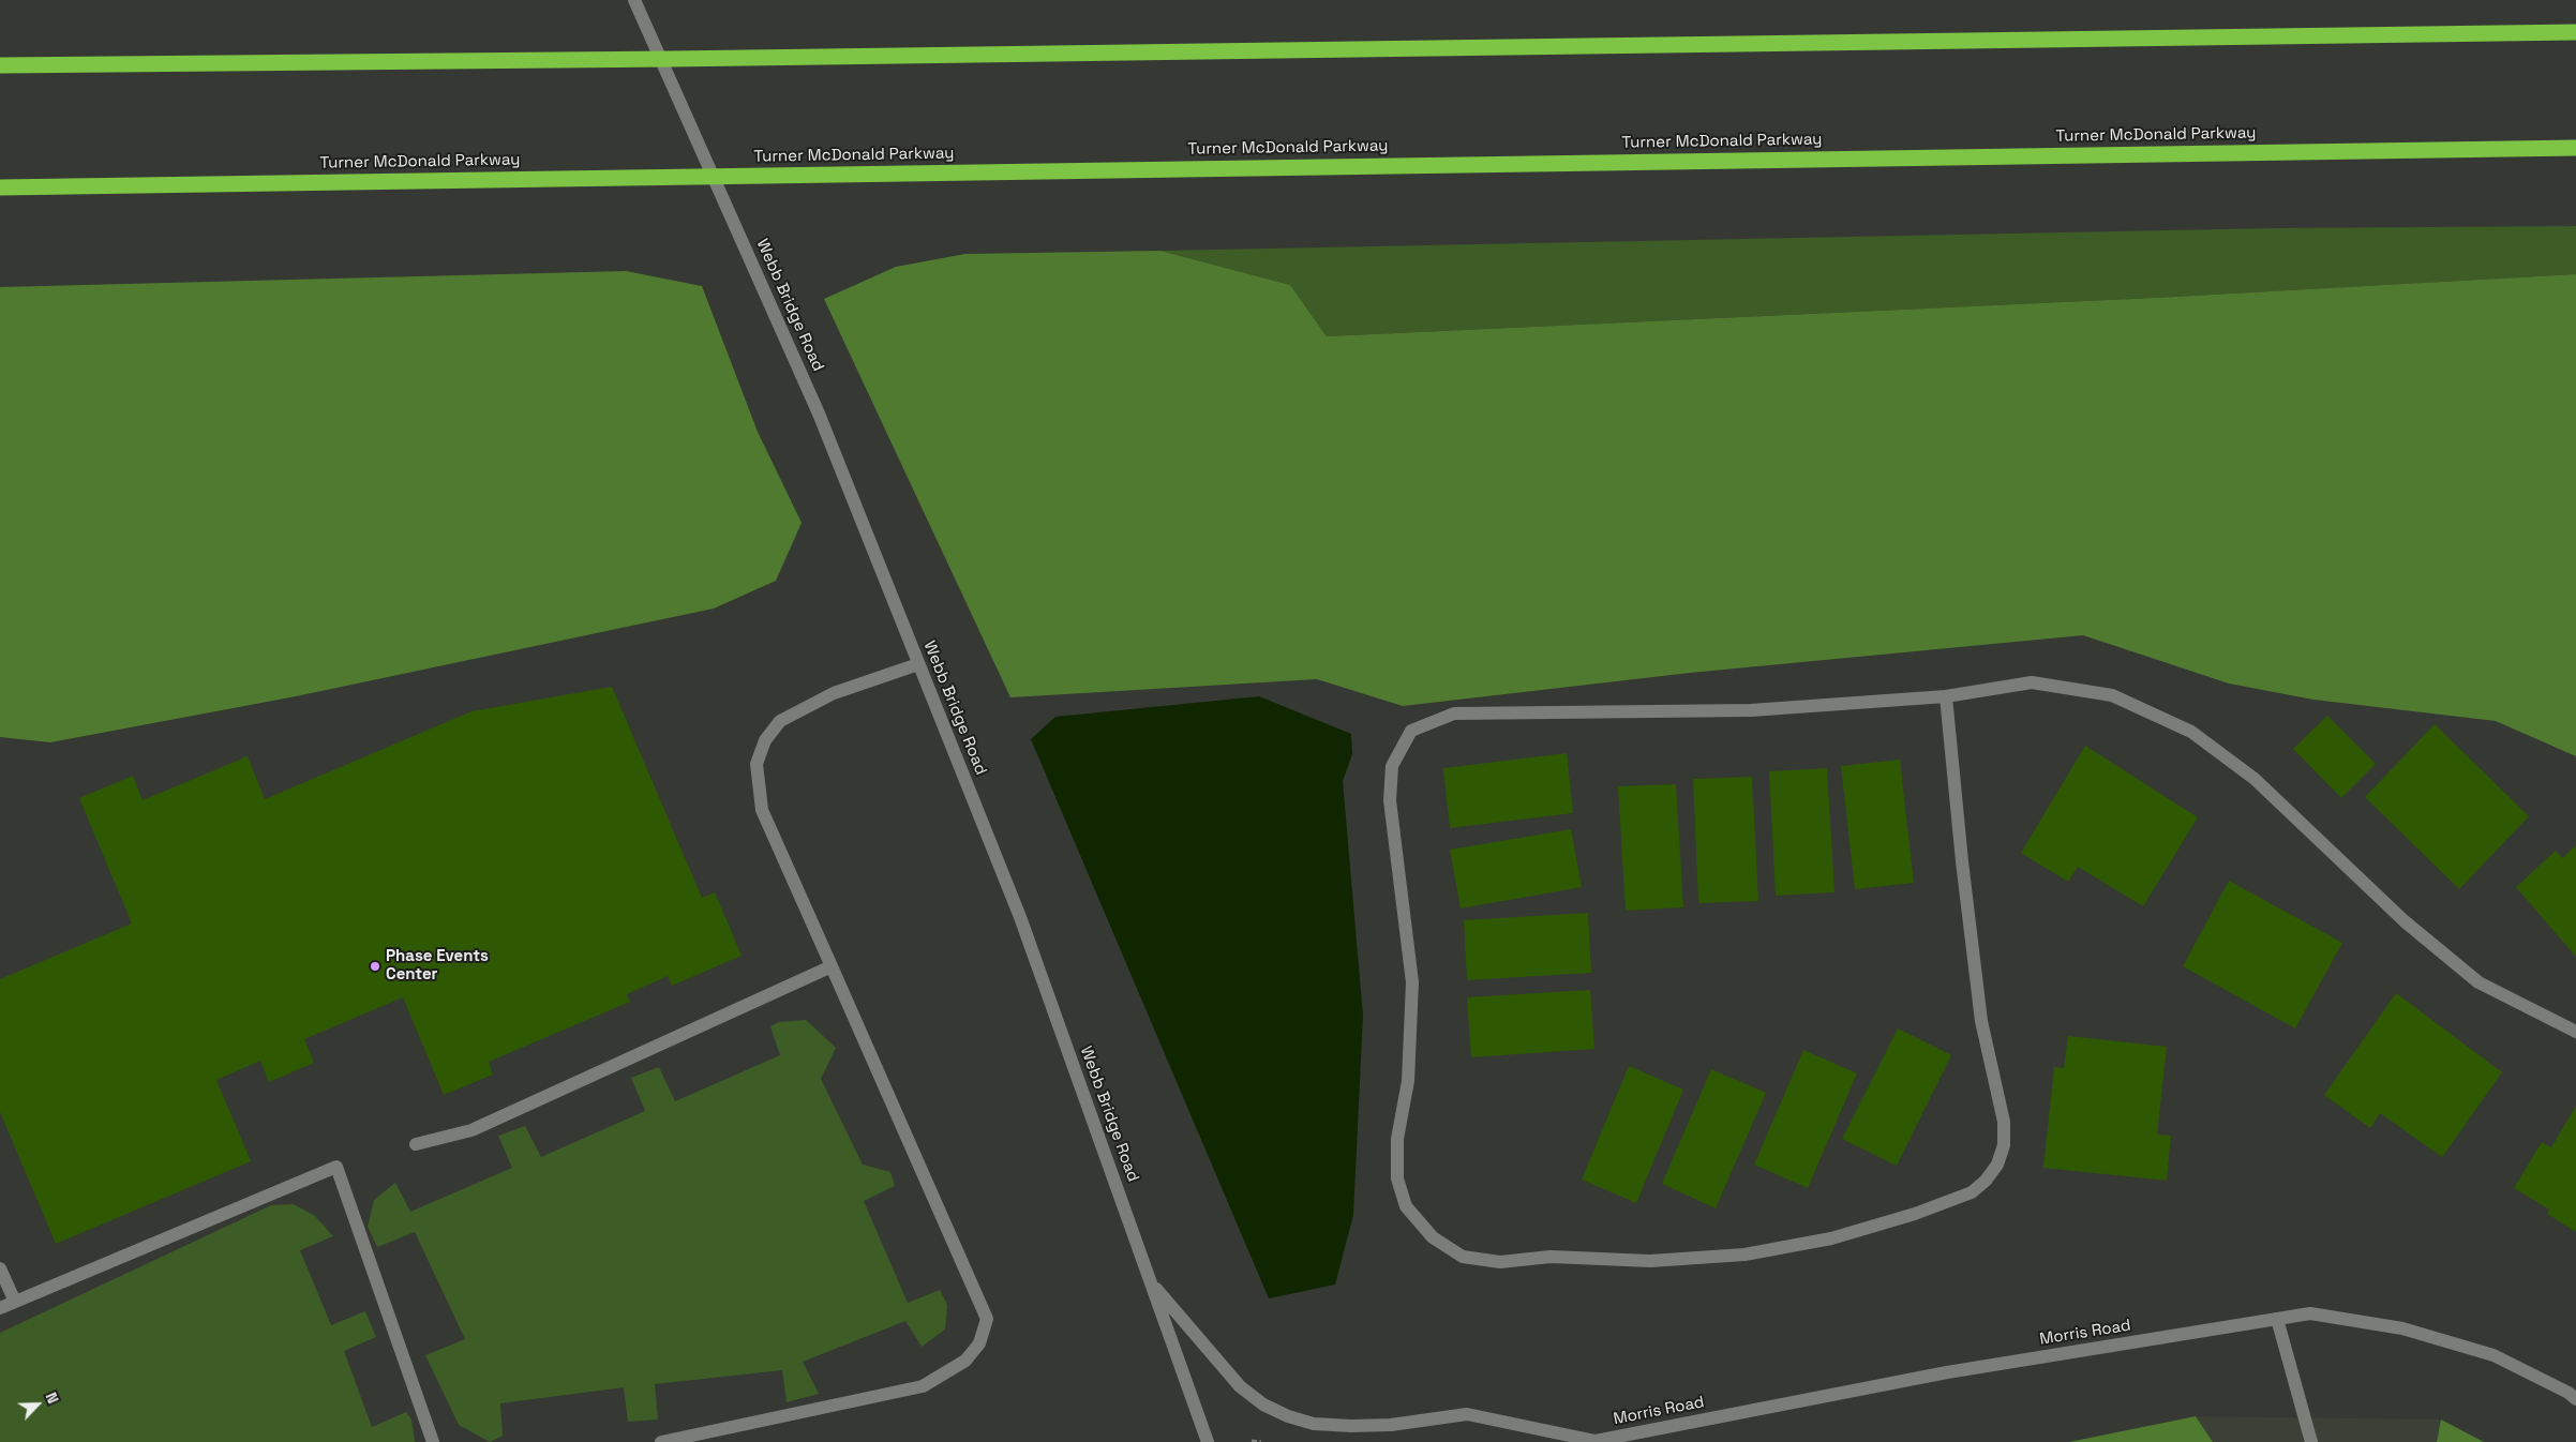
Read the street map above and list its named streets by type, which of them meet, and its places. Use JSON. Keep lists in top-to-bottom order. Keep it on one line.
{"streets":{"highway":["Turner McDonald Parkway"],"street":["Webb Bridge Road","Morris Road"]},"places":["Phase Events Center"],"north":"top right"}
